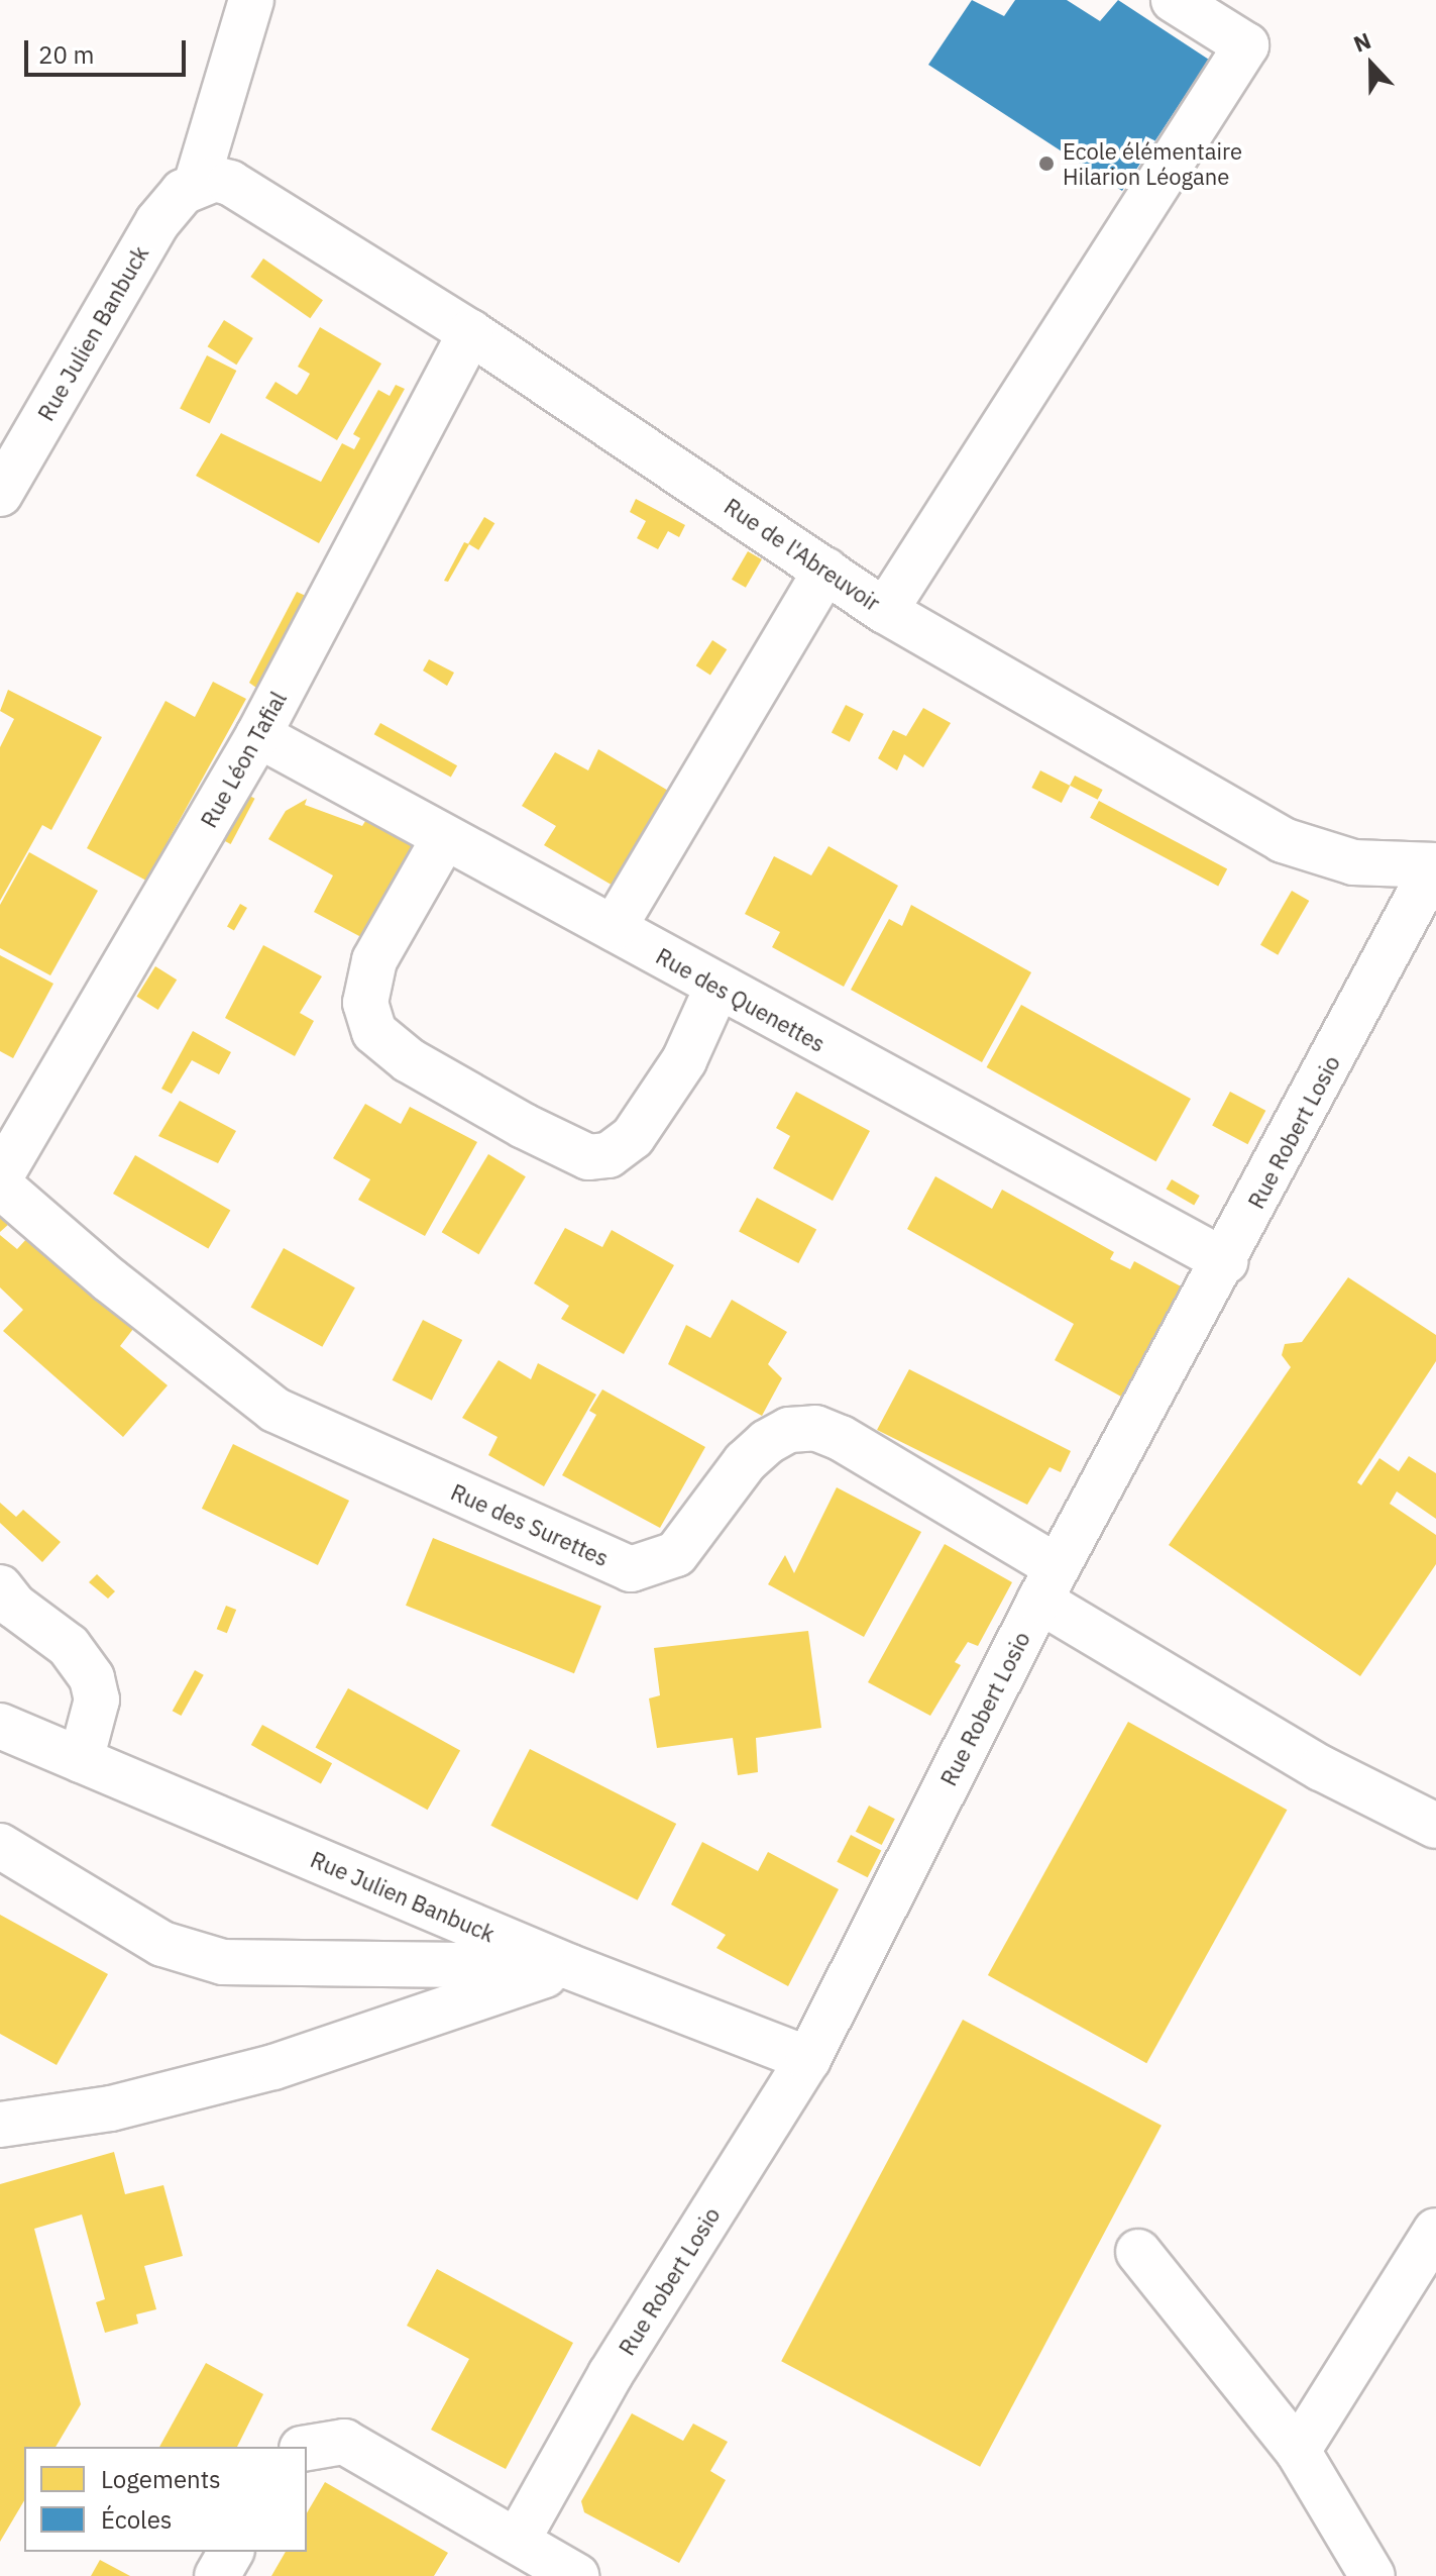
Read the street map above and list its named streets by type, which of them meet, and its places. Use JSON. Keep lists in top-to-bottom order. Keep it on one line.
{"streets":{"street":["Rue Julien Banbuck","Rue de l'Abreuvoir","Rue Léon Tafial","Rue des Quenettes","Rue Robert Losio","Rue des Surettes"]},"crossings":[["Rue Julien Banbuck","Rue de l'Abreuvoir"],["Rue Julien Banbuck","Rue Robert Losio"],["Rue de l'Abreuvoir","Rue Léon Tafial"],["Rue de l'Abreuvoir","Rue Robert Losio"],["Rue Léon Tafial","Rue des Quenettes"],["Rue des Quenettes","Rue Robert Losio"],["Rue Robert Losio","Rue des Surettes"]],"places":["Ecole élémentaire Hilarion Léogane"],"legend":["Logements","Écoles"],"scale_bar":"20 m","north":"top"}
